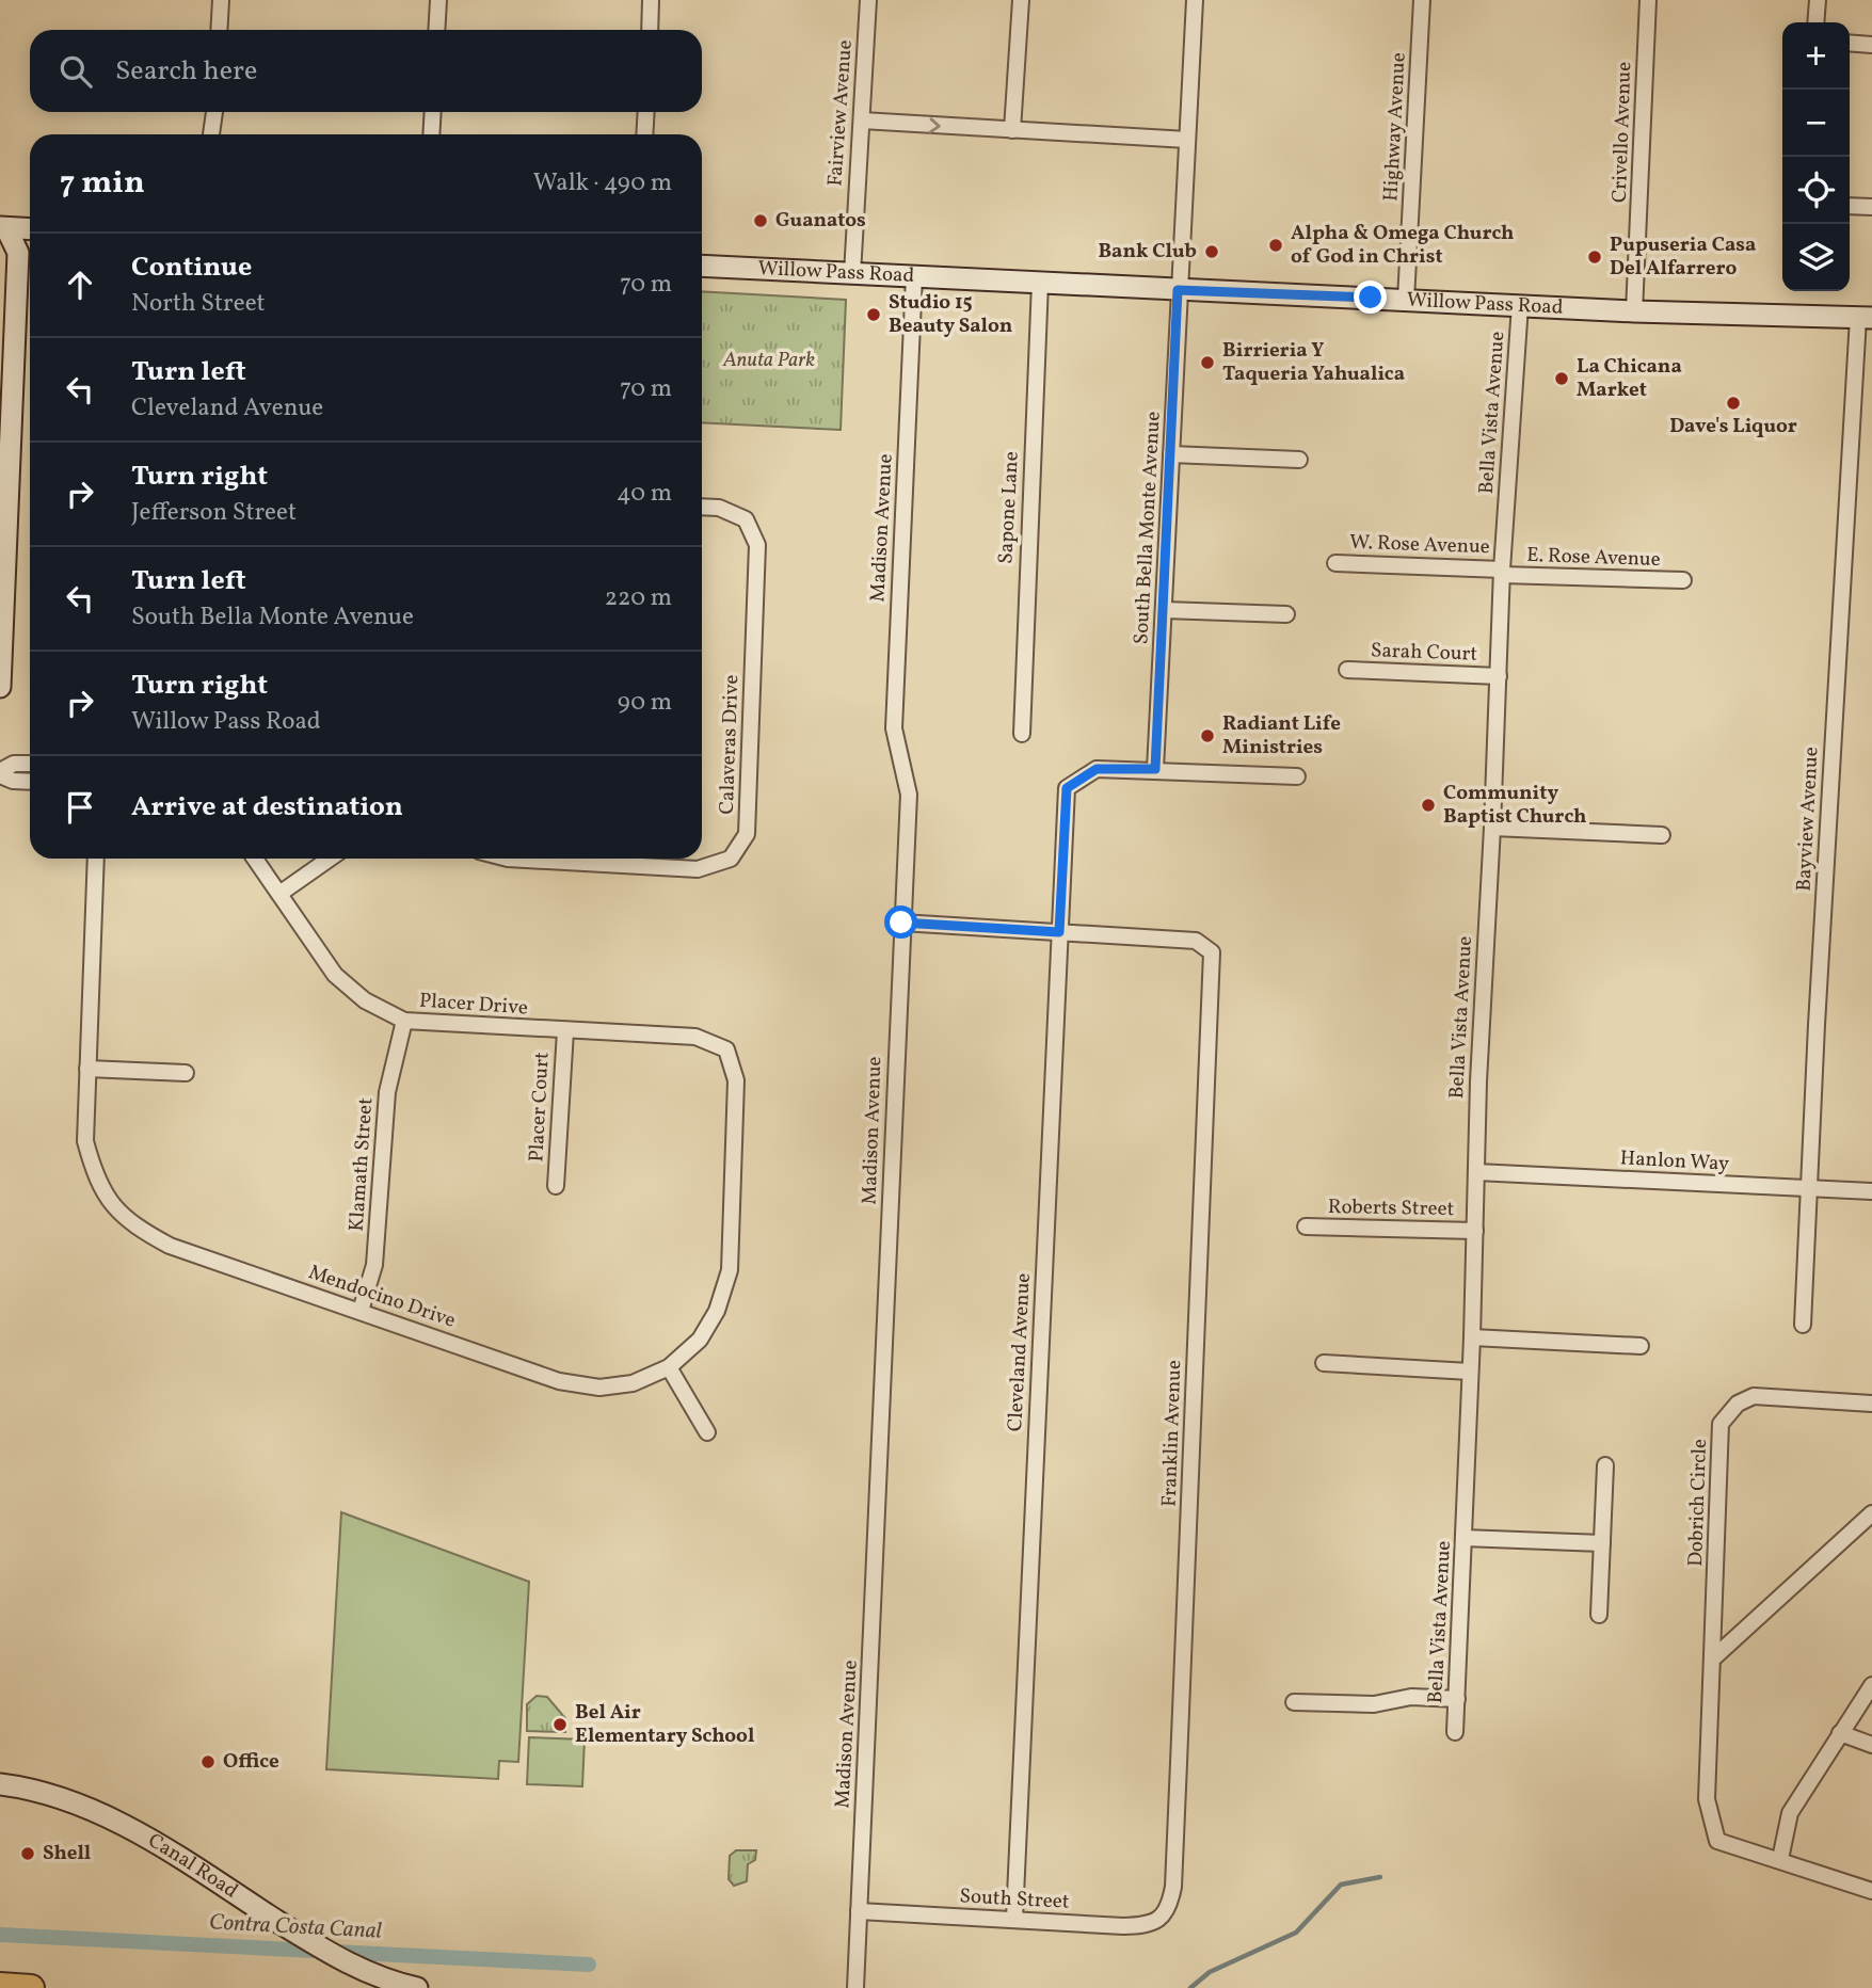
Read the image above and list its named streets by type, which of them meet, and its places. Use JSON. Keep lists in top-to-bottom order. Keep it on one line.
{"streets":{"main road":["Willow Pass Road","Canal Road"],"street":["Fairview Avenue","Highway Avenue","Crivello Avenue","Bella Vista Avenue","Sapone Lane","Madison Avenue","South Bella Monte Avenue","W. Rose Avenue","E. Rose Avenue","Sarah Court","Calaveras Drive","Bayview Avenue","Placer Drive","Placer Court","Hanlon Way","Klamath Street","Roberts Street","Mendocino Drive","Cleveland Avenue","Franklin Avenue","Dobrich Circle","South Street"]},"crossings":[["Fairview Avenue","Willow Pass Road"],["Highway Avenue","Willow Pass Road"],["Crivello Avenue","Willow Pass Road"],["Willow Pass Road","Bella Vista Avenue"],["Willow Pass Road","Sapone Lane"],["Willow Pass Road","Madison Avenue"],["Willow Pass Road","South Bella Monte Avenue"],["Willow Pass Road","Bayview Avenue"],["Bella Vista Avenue","W. Rose Avenue"],["Bella Vista Avenue","E. Rose Avenue"],["Bella Vista Avenue","Sarah Court"],["Bella Vista Avenue","Hanlon Way"],["Bella Vista Avenue","Roberts Street"],["Madison Avenue","South Street"],["South Bella Monte Avenue","Cleveland Avenue"],["W. Rose Avenue","E. Rose Avenue"],["Bayview Avenue","Hanlon Way"],["Placer Drive","Placer Court"],["Placer Drive","Klamath Street"],["Placer Drive","Mendocino Drive"],["Klamath Street","Mendocino Drive"],["Cleveland Avenue","Franklin Avenue"],["Cleveland Avenue","South Street"],["Franklin Avenue","South Street"]],"water":["Contra Costa Canal"],"parks":["Anuta Park"],"places":["Guanatos","Alpha & Omega Church of God in Christ","Bank Club","Pupuseria Casa Del Alfarrero","Studio 15 Beauty Salon","Birrieria Y Taqueria Yahualica","La Chicana Market","Dave's Liquor","Radiant Life Ministries","Community Baptist Church","Bel Air Elementary School","Office","Shell"],"page":{"map_buttons":["+","−"],"search":"Search here","heading":["7 min","Walk · 490 m"],"list":[["Continue","North Street","70 m"],["Turn left","Cleveland Avenue","70 m"],["Turn right","Jefferson Street","40 m"],["Turn left","South Bella Monte Avenue","220 m"],["Turn right","Willow Pass Road","90 m"],"Arrive at destination"]}}
